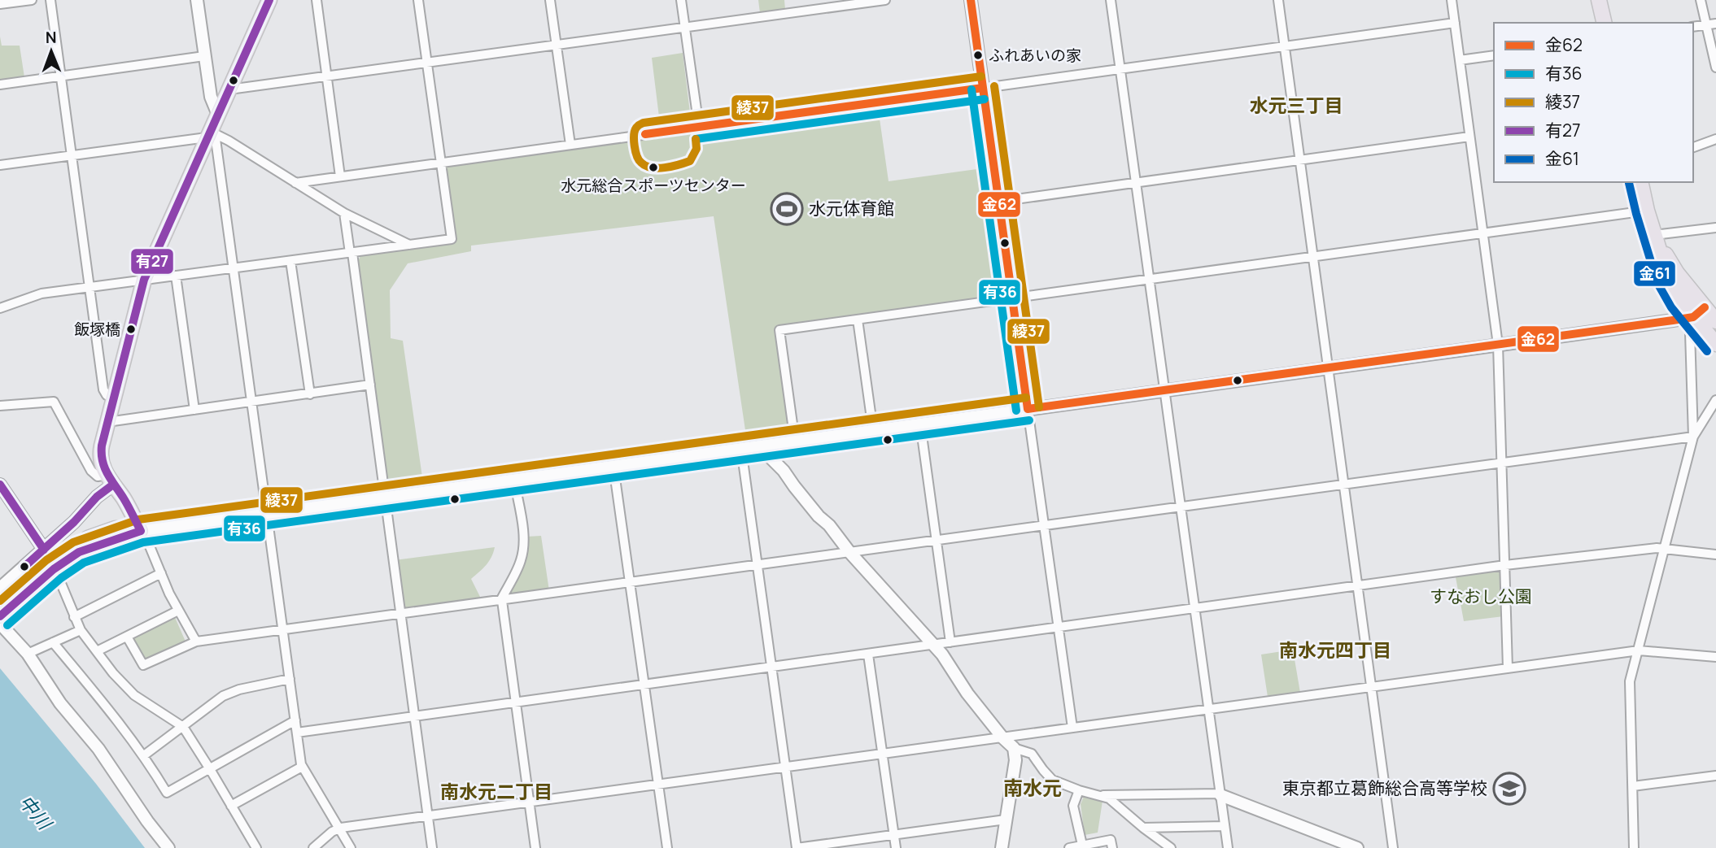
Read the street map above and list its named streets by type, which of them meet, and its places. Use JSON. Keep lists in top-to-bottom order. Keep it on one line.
{"districts":["水元三丁目","南水元四丁目","南水元","南水元二丁目"],"water":["中川"],"parks":["すなおし公園"],"places":{"other":["ふれあいの家","水元総合スポーツセンター","飯塚橋"],"sports":["水元体育館"],"school or university":["東京都立葛飾総合高等学校"]},"lines":["transit line 金62","transit line 有27","transit line 綾37","transit line 有36","transit line 金61"],"legend":["金62","有36","綾37","有27","金61"],"north":"top"}
